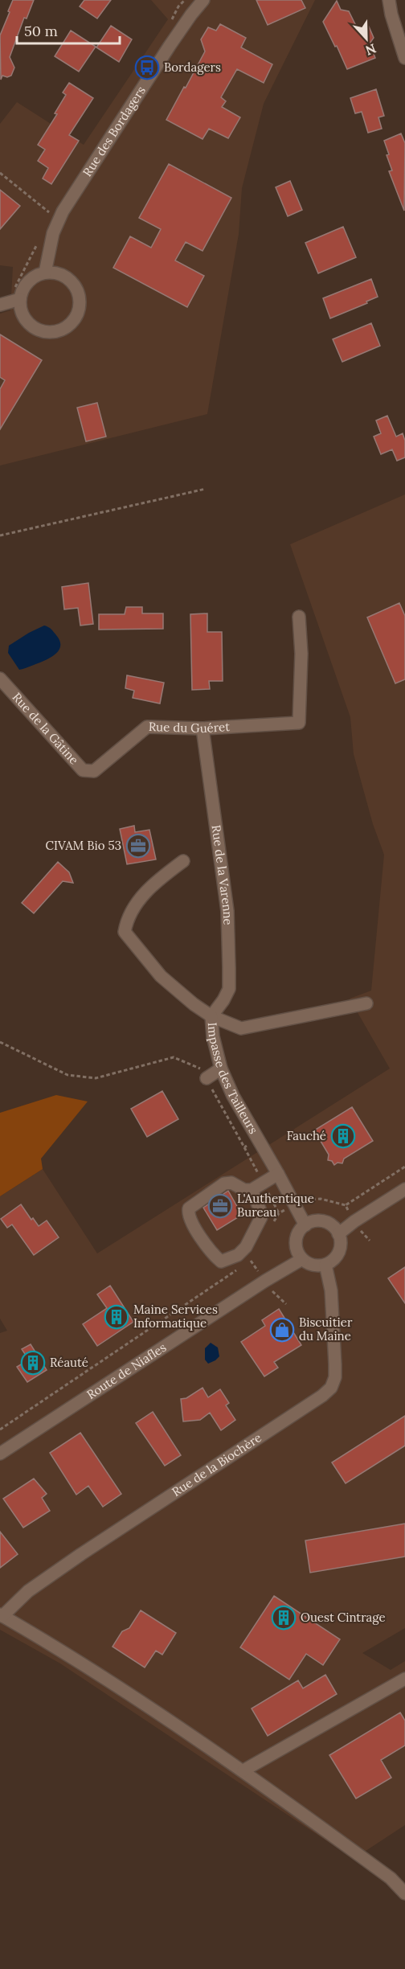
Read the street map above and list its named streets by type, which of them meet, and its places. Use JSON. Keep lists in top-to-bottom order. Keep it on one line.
{"streets":{"street":["Rue des Bordagers","Rue de la Gâtine","Rue du Guéret","Rue de la Varenne","Impasse des Tailleurs","Route de Niafles","Rue de la Biochère"]},"crossings":[["Rue de la Gâtine","Rue du Guéret"],["Rue du Guéret","Rue de la Varenne"],["Rue de la Varenne","Impasse des Tailleurs"],["Impasse des Tailleurs","Route de Niafles"],["Impasse des Tailleurs","Rue de la Biochère"],["Route de Niafles","Rue de la Biochère"]],"places":{"bus stop":["Bordagers"],"office":["CIVAM Bio 53","L'Authentique Bureau"],"building":["Fauché","Maine Services Informatique","Réauté","Ouest Cintrage"],"shop":["Biscuitier du Maine"]},"scale_bar":"50 m","north":"bottom"}
